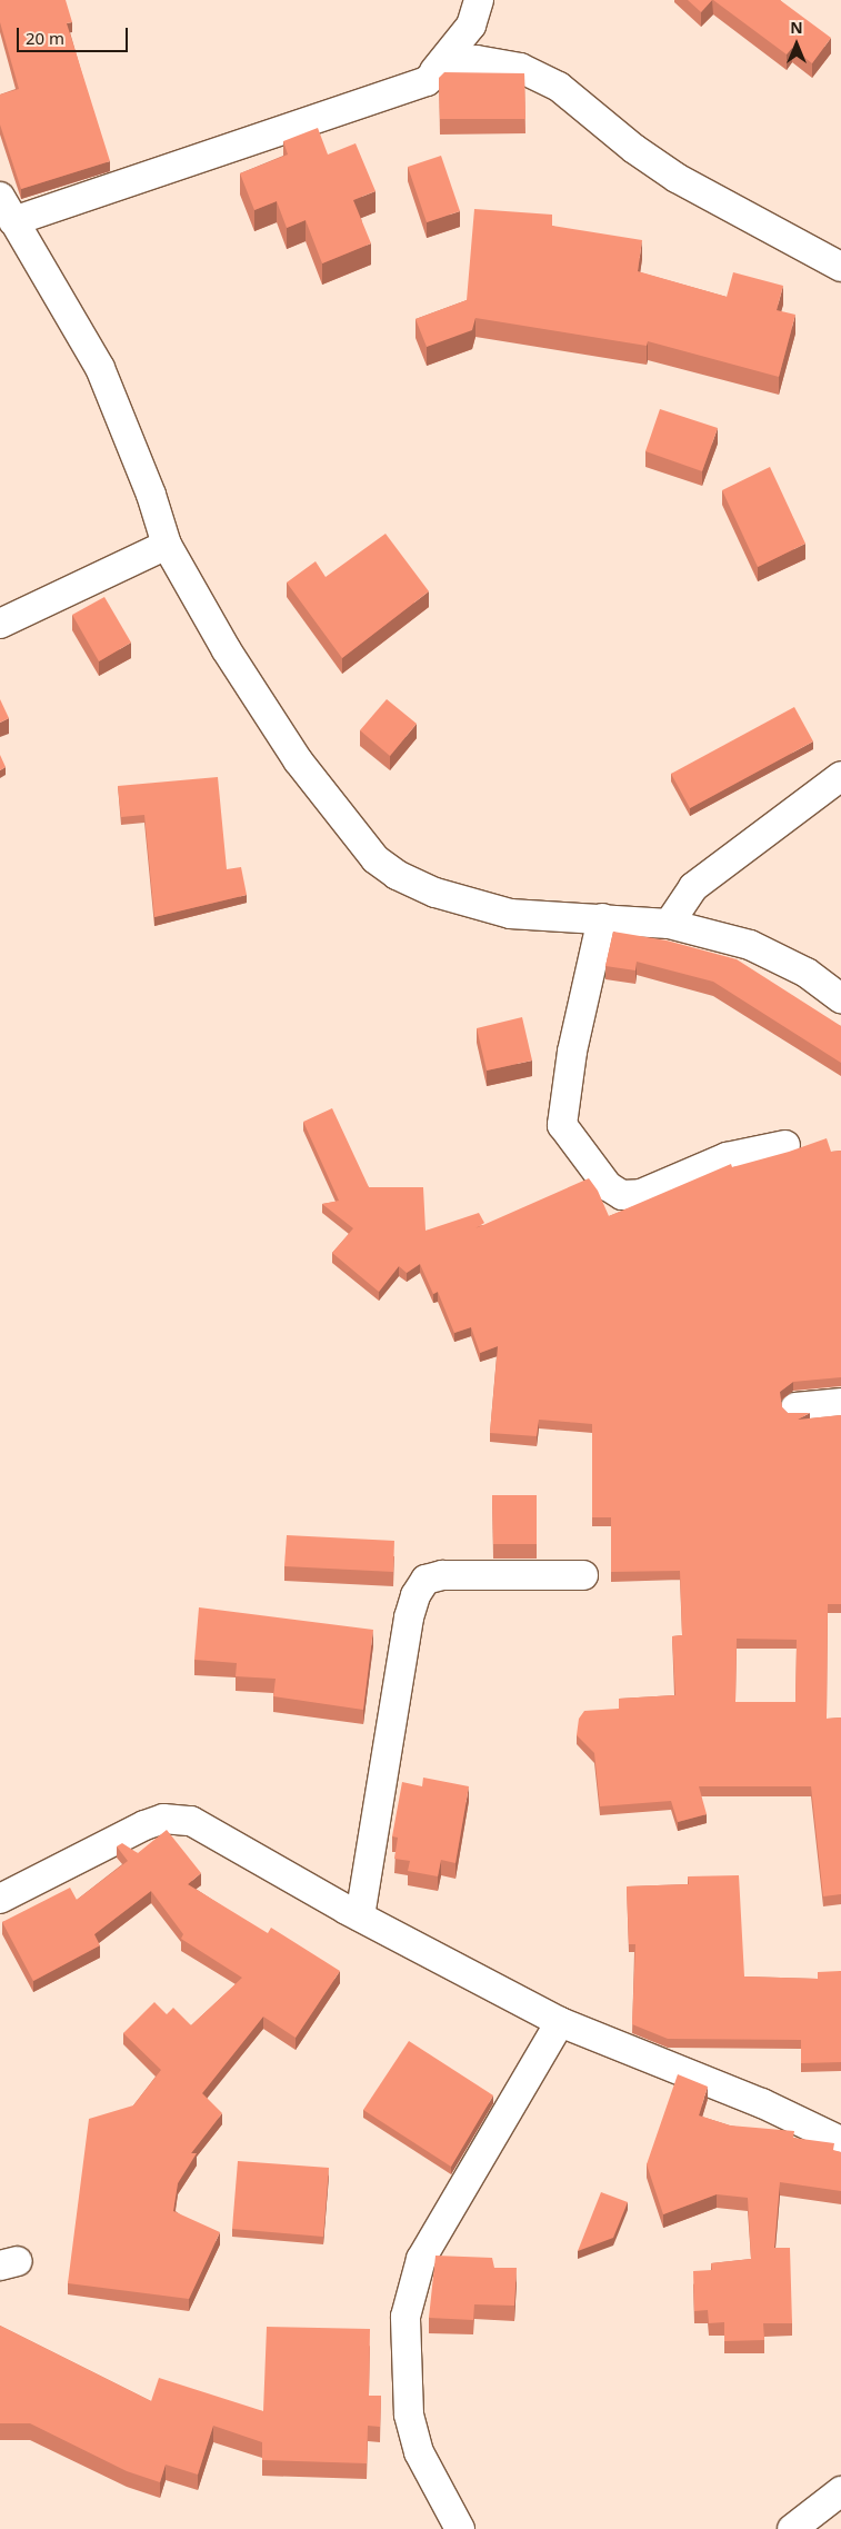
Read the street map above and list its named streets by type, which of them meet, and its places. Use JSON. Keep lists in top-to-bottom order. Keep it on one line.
{"scale_bar":"20 m","north":"top"}
